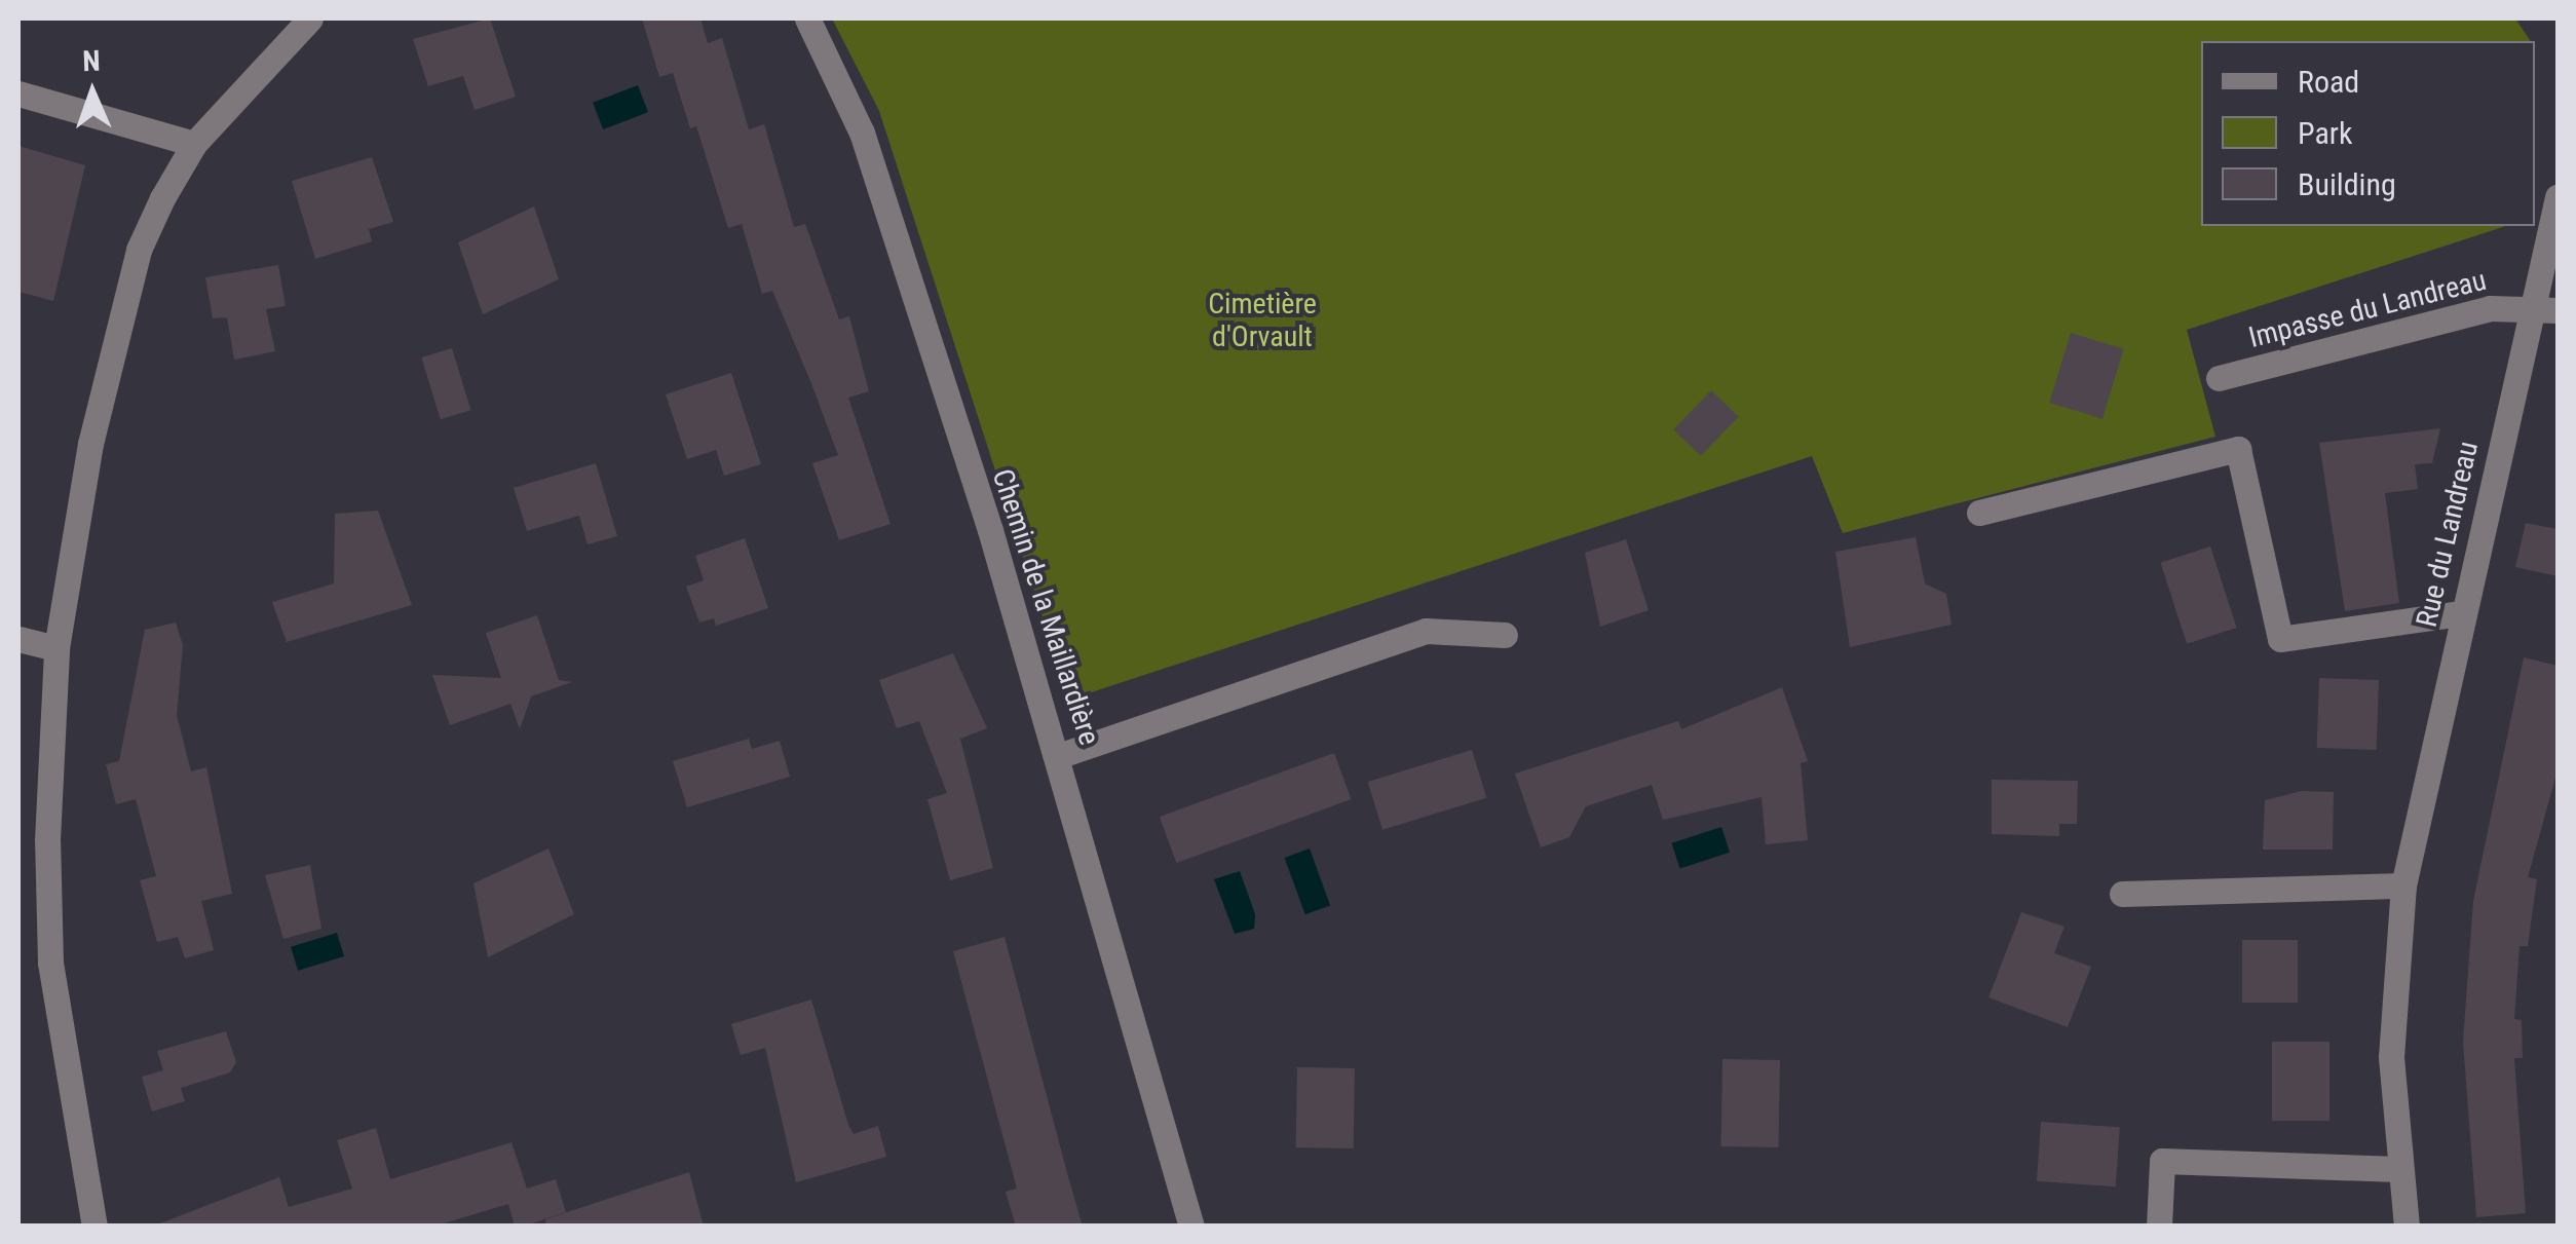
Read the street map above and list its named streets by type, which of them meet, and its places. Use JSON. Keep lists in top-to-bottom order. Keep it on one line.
{"streets":{"street":["Impasse du Landreau","Rue du Landreau","Chemin de la Maillardière"]},"crossings":[["Impasse du Landreau","Rue du Landreau"]],"parks":["Cimetière d'Orvault"],"legend":["Road","Park","Building"],"north":"top"}
